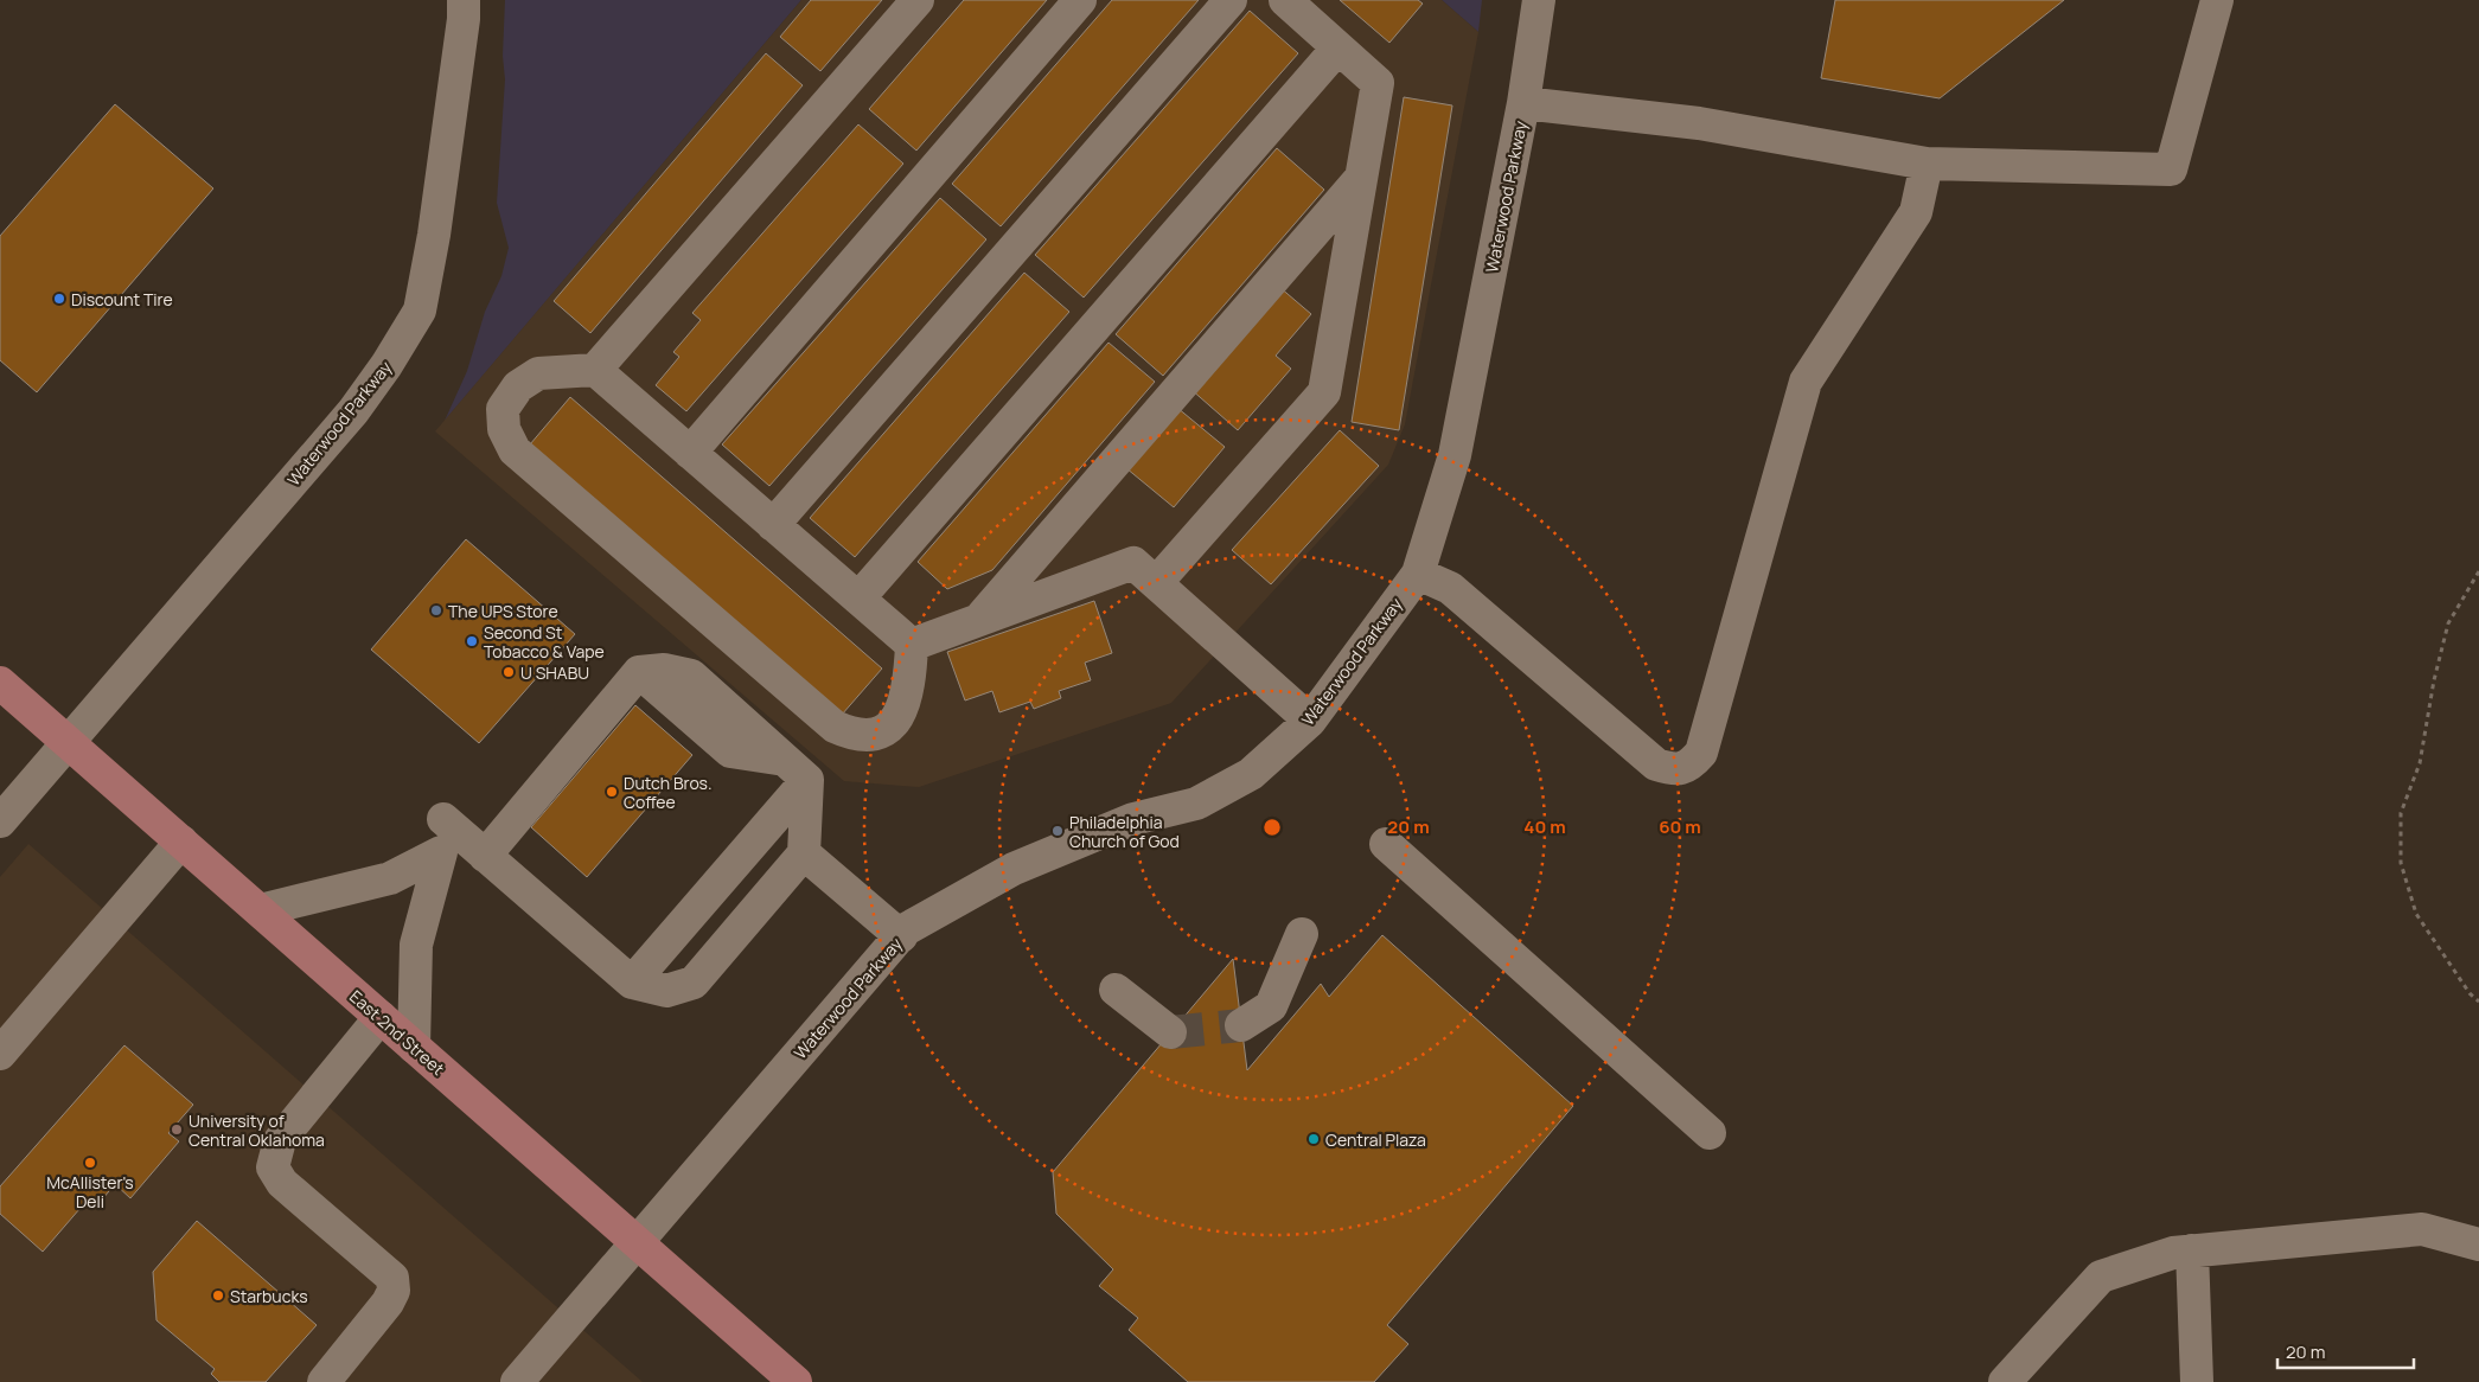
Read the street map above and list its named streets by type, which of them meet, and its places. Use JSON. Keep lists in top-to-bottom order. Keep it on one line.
{"streets":{"main road":["East 2nd Street"],"street":["Waterwood Parkway"]},"crossings":[["Waterwood Parkway","East 2nd Street"]],"places":["Discount Tire","The UPS Store","Second St Tobacco & Vape","U SHABU","Dutch Bros. Coffee","Philadelphia Church of God","University of Central Oklahoma","Central Plaza","McAllister's Deli","Starbucks"],"scale_bar":"20 m","rings":["20 m","40 m","60 m"]}
